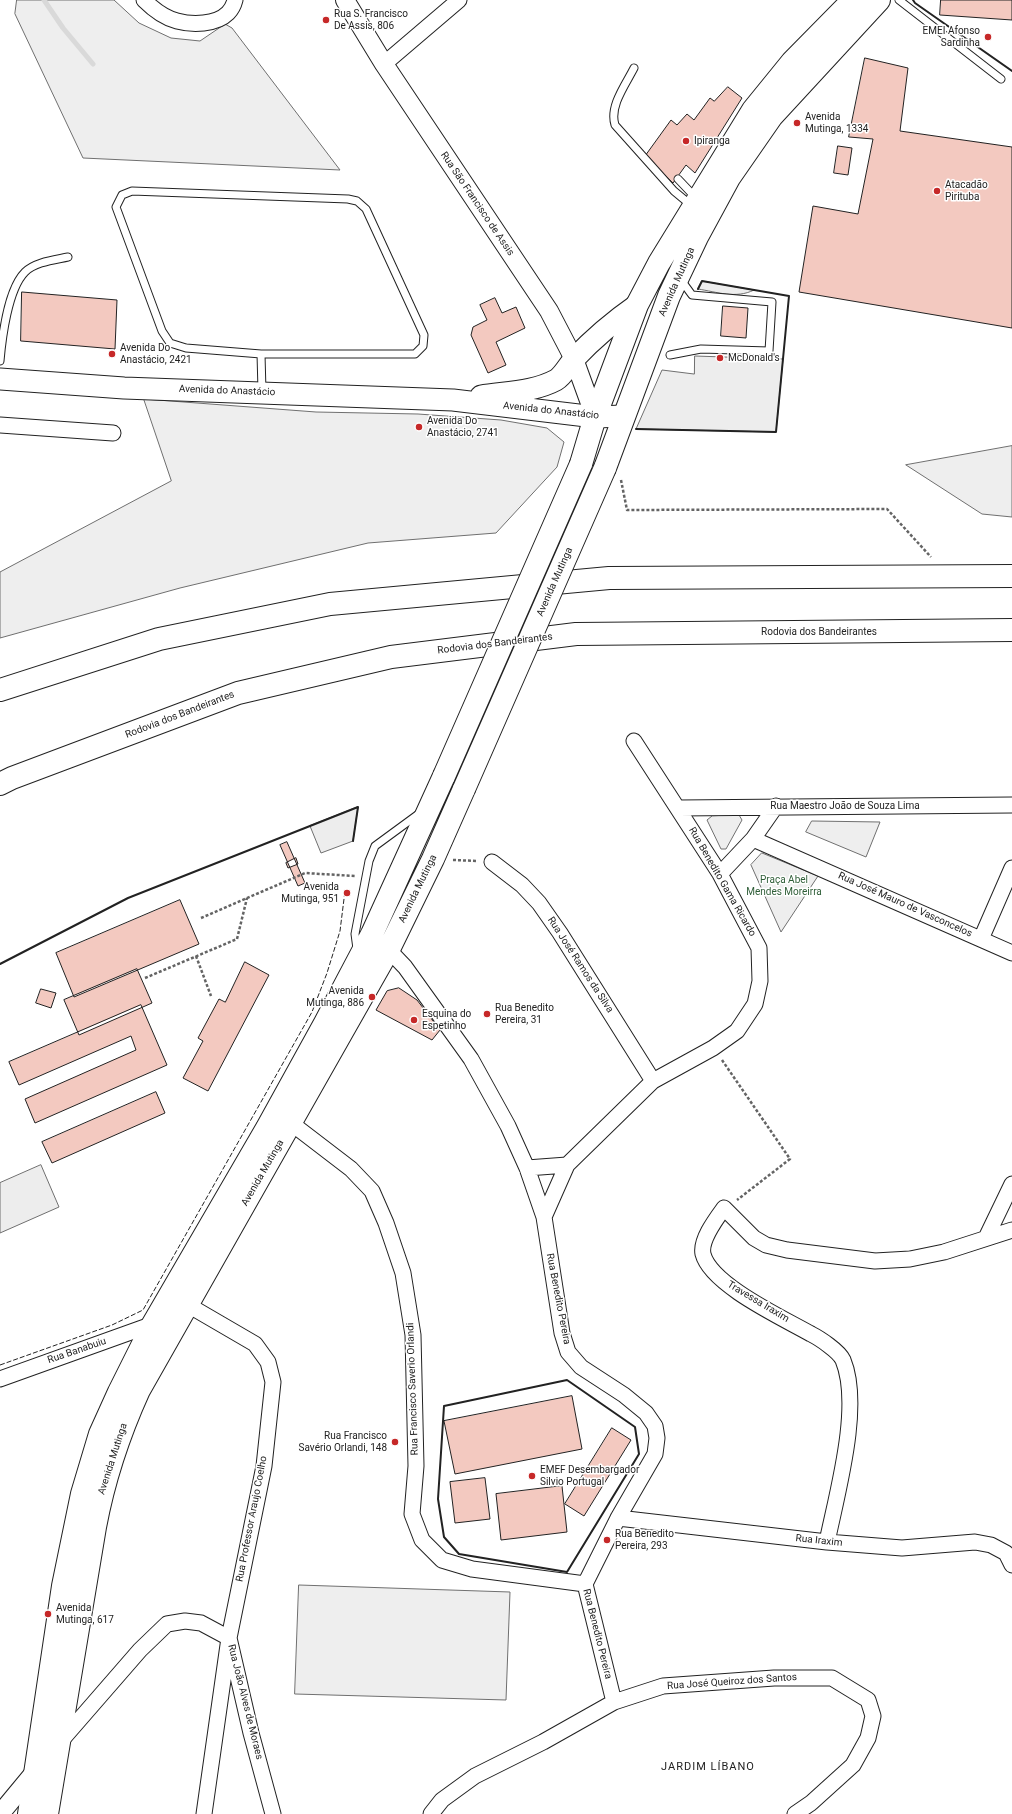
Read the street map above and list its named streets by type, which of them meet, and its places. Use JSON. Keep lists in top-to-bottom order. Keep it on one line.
{"streets":{"main road":["Avenida Mutinga","Avenida do Anastácio","Rodovia dos Bandeirantes"],"street":["Rua São Francisco de Assis","Rua Maestro João de Souza Lima","Rua Benedito Gama Ricardo","Rua José Mauro de Vasconcelos","Rua José Ramos da Silva","Rua Benedito Pereira","Travessa Iraxim","Rua Banabuiu","Rua Francisco Saverio Orlandi","Rua Professor Araujo Coelho","Rua Iraxim","Rua José Queiroz dos Santos","Rua João Alves de Moraes"]},"crossings":[["Rua São Francisco de Assis","Avenida Mutinga"],["Rua São Francisco de Assis","Avenida do Anastácio"],["Avenida Mutinga","Avenida do Anastácio"],["Avenida Mutinga","Rua Benedito Pereira"],["Avenida Mutinga","Rua Banabuiu"],["Avenida Mutinga","Rua Francisco Saverio Orlandi"],["Avenida Mutinga","Rua Professor Araujo Coelho"],["Avenida Mutinga","Rua João Alves de Moraes"],["Rua Maestro João de Souza Lima","Rua Benedito Gama Ricardo"],["Rua Benedito Gama Ricardo","Rua José Ramos da Silva"],["Rua Benedito Gama Ricardo","Rua Benedito Pereira"],["Rua Benedito Pereira","Rua Francisco Saverio Orlandi"],["Rua Benedito Pereira","Rua Iraxim"],["Rua Benedito Pereira","Rua José Queiroz dos Santos"],["Travessa Iraxim","Rua Iraxim"],["Rua Professor Araujo Coelho","Rua João Alves de Moraes"]],"districts":["JARDIM LÍBANO"],"parks":["Praça Abel Mendes Moreirra"],"places":["Rua S. Francisco De Assis, 806","EMEI Afonso Sardinha","Avenida Mutinga, 1334","Ipiranga","Atacadão Pirituba","Avenida Do Anastácio, 2421","McDonald's","Avenida Do Anastácio, 2741","Avenida Mutinga, 951","Avenida Mutinga, 886","Rua Benedito Pereira, 31","Esquina do Espetinho","Rua Francisco Savério Orlandi, 148","EMEF Desembargador Silvio Portugal","Rua Benedito Pereira, 293","Avenida Mutinga, 617"]}
